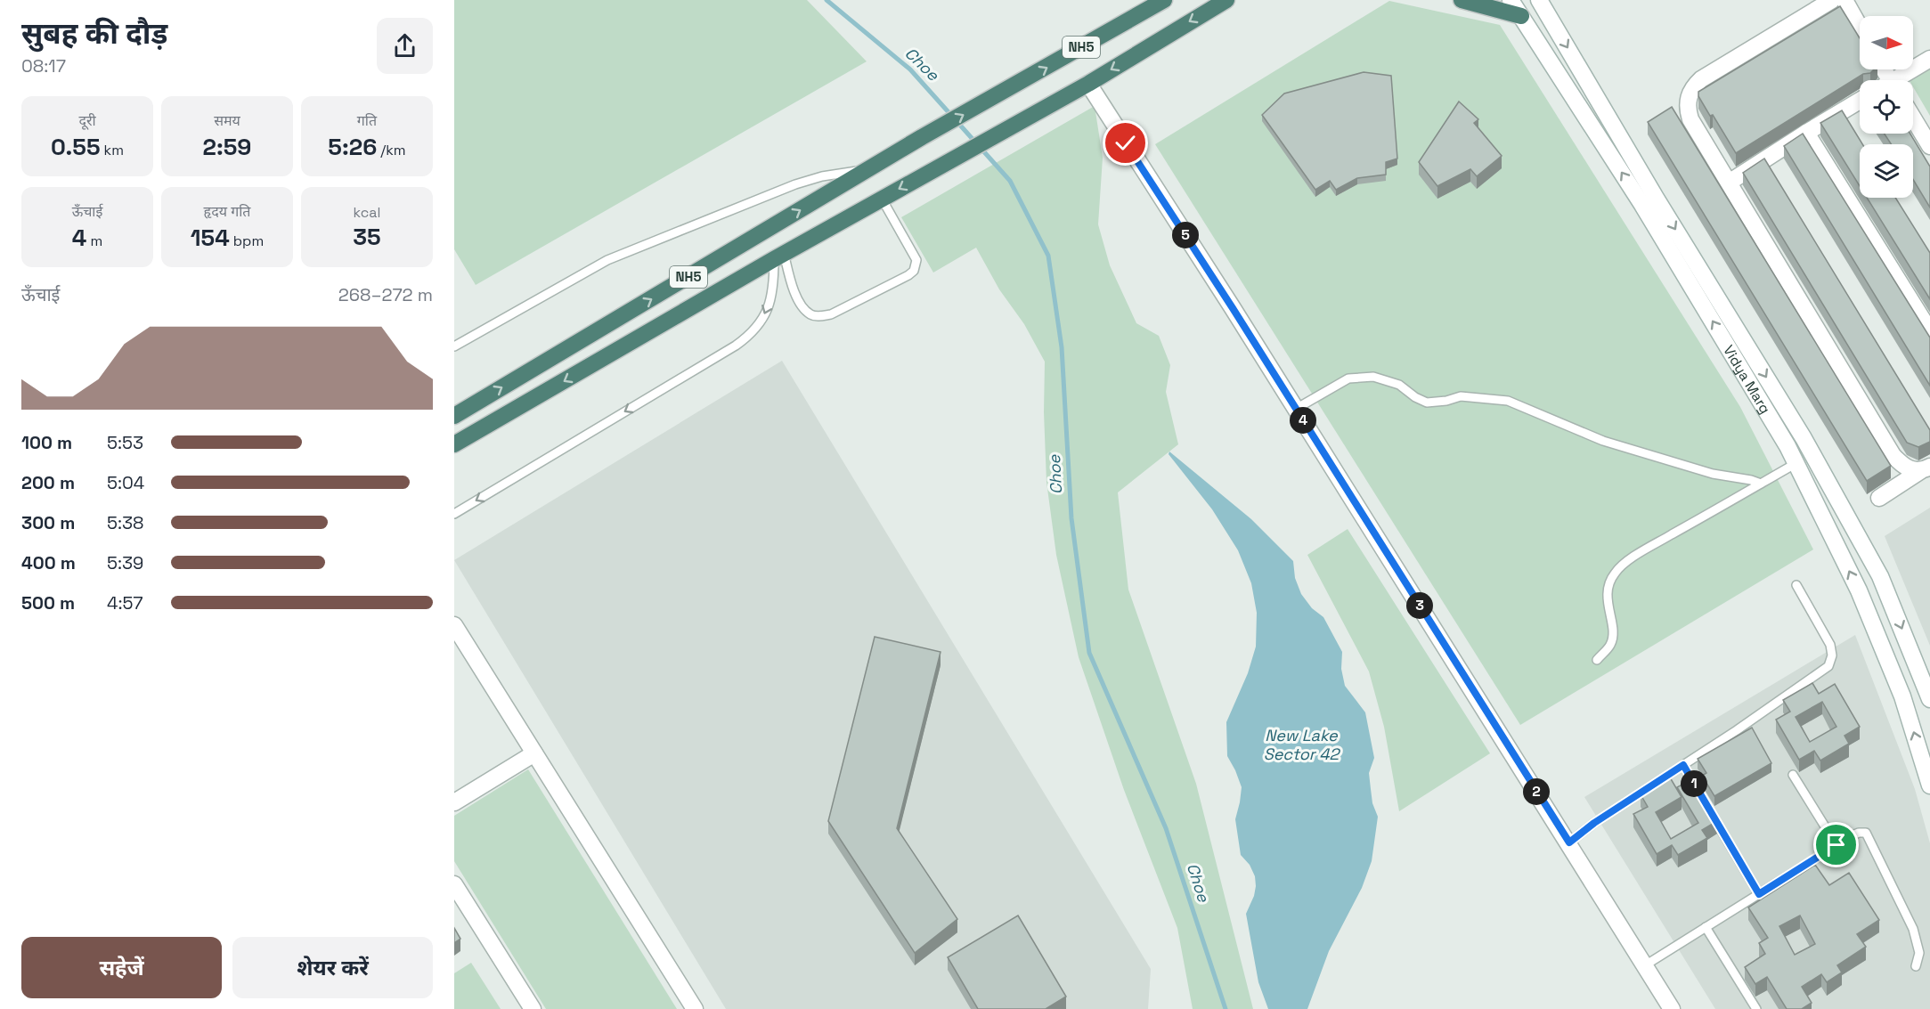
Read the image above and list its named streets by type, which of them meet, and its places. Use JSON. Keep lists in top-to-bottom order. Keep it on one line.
{"streets":{"highway":["NH5"],"street":["Vidya Marg"]},"water":["Choe","New Lake Sector 42"],"north":"right","page":{"heading":["सुबह की दौड़","08:17"],"stats":[["दूरी","0.55 km"],["समय","2:59"],["गति","5:26 /km"],["ऊँचाई","4 m"],["हृदय गति","154 bpm"],["kcal","35"]],"pins":["5","4","3","1","2"],"chart":["ऊँचाई","268–272 m"],"list":[{"name":"100 m","note":"5:53"},{"name":"200 m","note":"5:04"},{"name":"300 m","note":"5:38"},{"name":"400 m","note":"5:39"},{"name":"500 m","note":"4:57"}],"buttons":["सहेजें","शेयर करें"]}}
